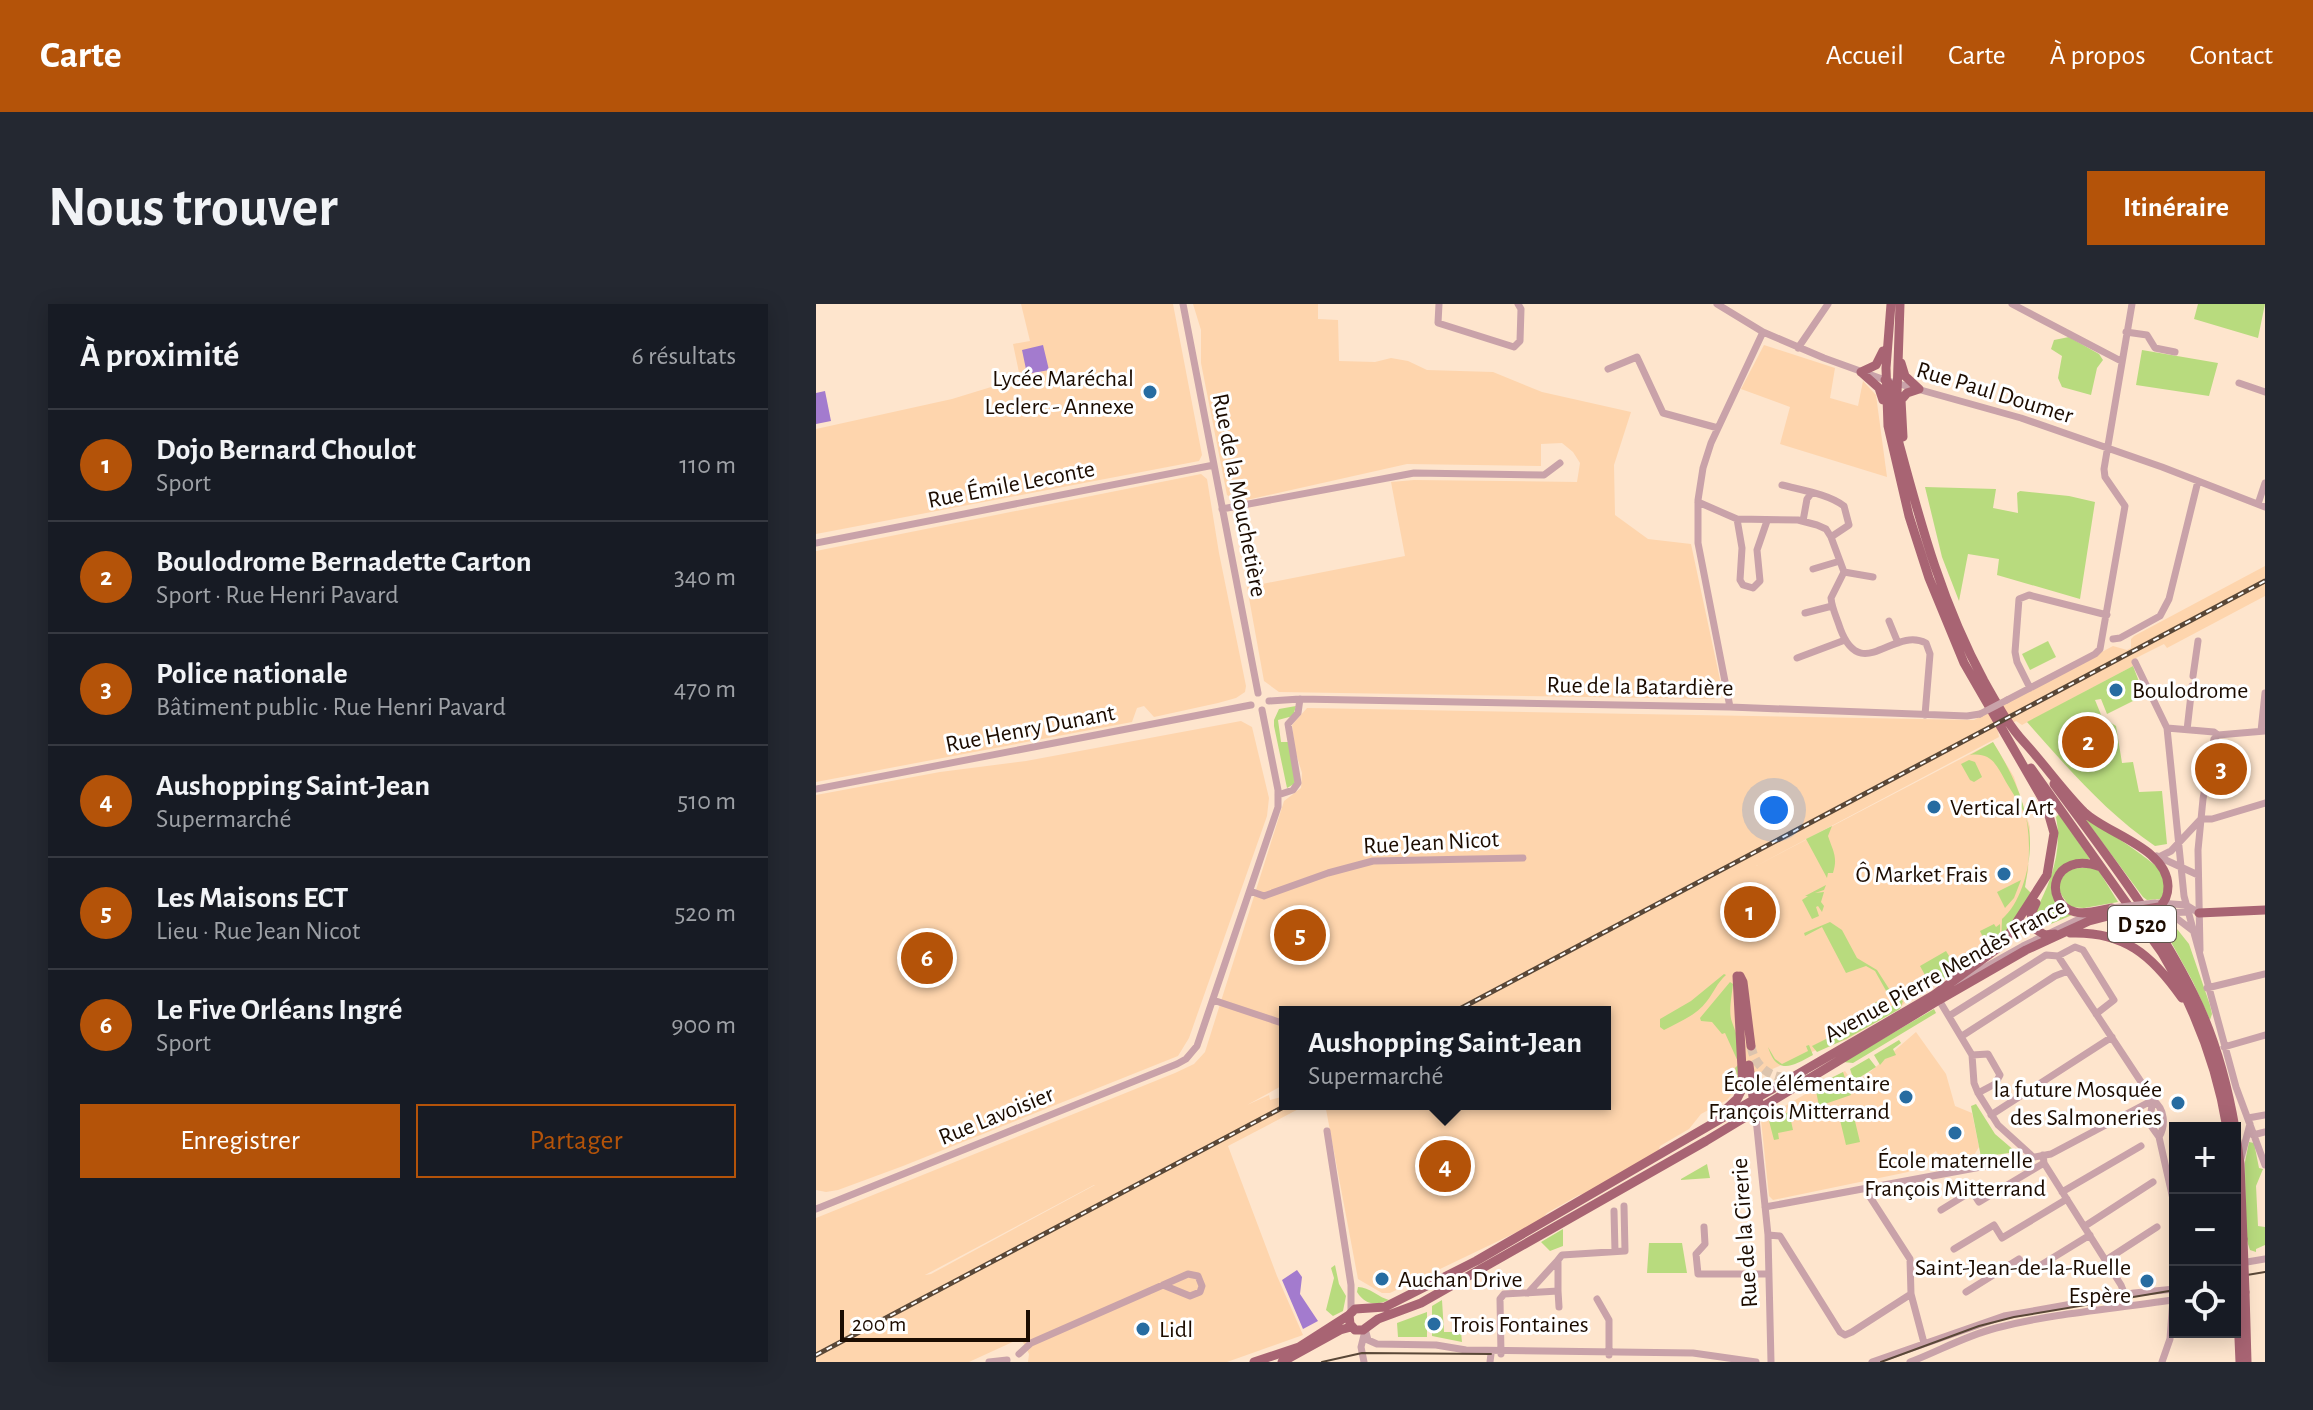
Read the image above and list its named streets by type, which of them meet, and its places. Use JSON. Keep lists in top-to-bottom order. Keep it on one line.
{"streets":{"main road":["D 520","Avenue Pierre Mendès France"],"street":["Rue Paul Doumer","Rue Émile Leconte","Rue de la Mouchetière","Rue de la Batardière","Rue Henry Dunant","Rue Jean Nicot","Rue Lavoisier","Rue de la Cirerie"]},"crossings":[["Rue Paul Doumer","D 520"],["Rue Émile Leconte","Rue de la Mouchetière"],["Rue de la Mouchetière","Rue de la Batardière"],["Rue de la Mouchetière","Rue Henry Dunant"],["Rue de la Batardière","Rue Henry Dunant"],["Avenue Pierre Mendès France","Rue de la Cirerie"]],"places":["Lycée Maréchal Leclerc - Annexe","Boulodrome","Vertical Art","Ô Market Frais","École élémentaire François Mitterrand","la future Mosquée des Salmoneries","École maternelle François Mitterrand","Auchan Drive","Saint-Jean-de-la-Ruelle Espère","Trois Fontaines","Lidl"],"scale_bar":"200 m","page":{"header":"Carte","nav":["Accueil","Carte","À propos","Contact"],"buttons":["Itinéraire",["Enregistrer","Partager"]],"title":"Nous trouver","heading":["À proximité","6 résultats"],"list":[{"mark":"1","name":"Dojo Bernard Choulot","note":"Sport","value":"110 m"},{"mark":"2","name":"Boulodrome Bernadette Carton","note":"Sport · Rue Henri Pavard","value":"340 m"},{"mark":"3","name":"Police nationale","note":"Bâtiment public · Rue Henri Pavard","value":"470 m"},{"mark":"4","name":"Aushopping Saint-Jean","note":"Supermarché","value":"510 m"},{"mark":"5","name":"Les Maisons ECT","note":"Lieu · Rue Jean Nicot","value":"520 m"},{"mark":"6","name":"Le Five Orléans Ingré","note":"Sport","value":"900 m"}],"pins":["2","3","1","5","6","4"],"popup":["Aushopping Saint-Jean","Supermarché"],"map_buttons":["+","−"],"scale":"200 m"}}
